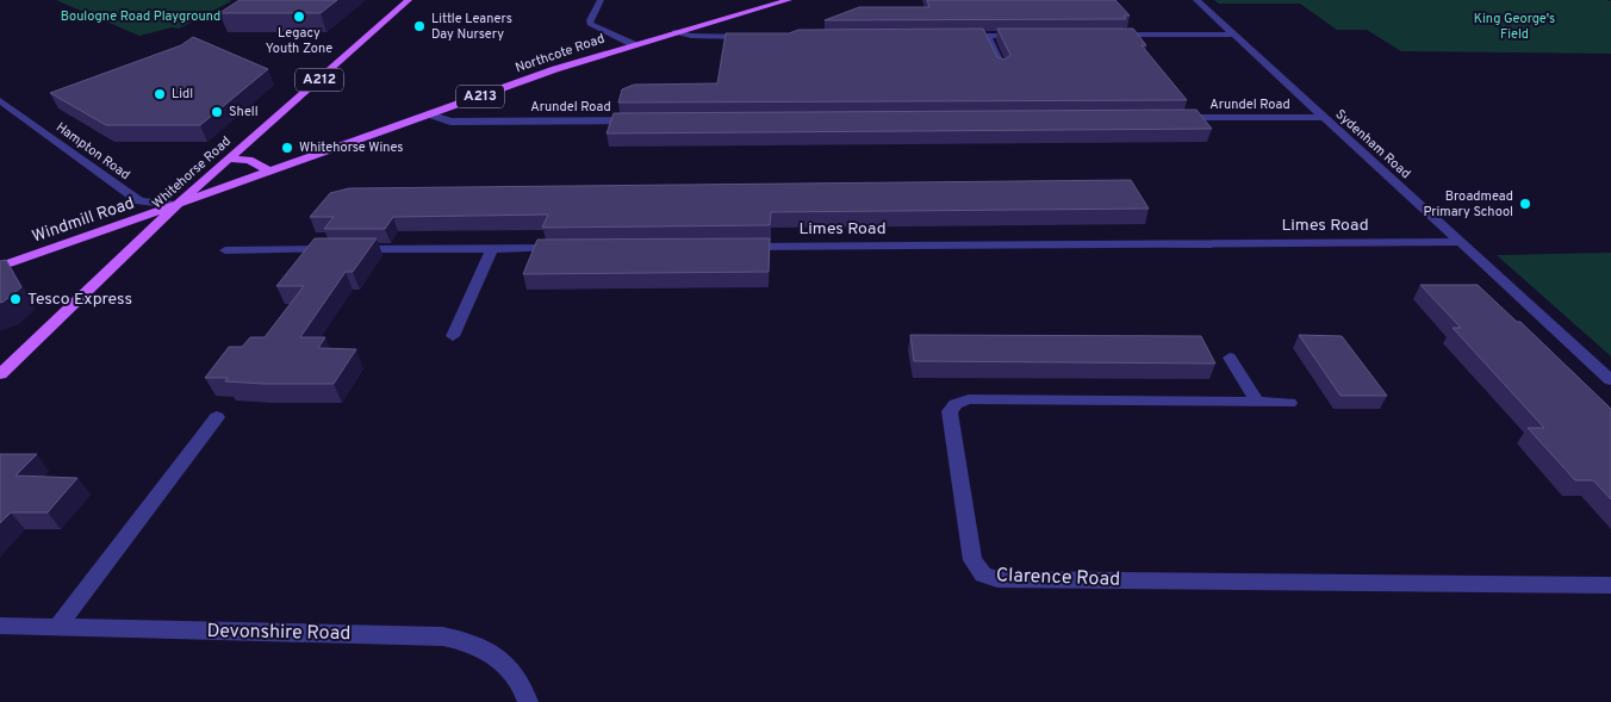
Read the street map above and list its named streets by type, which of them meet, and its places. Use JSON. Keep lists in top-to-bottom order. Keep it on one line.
{"streets":{"main road":["Northcote Road","A212","A213","Whitehorse Road","Windmill Road"],"street":["Arundel Road","Sydenham Road","Hampton Road","Limes Road","Clarence Road","Devonshire Road"]},"crossings":[["Northcote Road","Arundel Road"],["Northcote Road","Hampton Road"],["Northcote Road","Whitehorse Road"],["Northcote Road","Windmill Road"],["Arundel Road","Sydenham Road"],["Sydenham Road","Limes Road"],["Hampton Road","Whitehorse Road"],["Hampton Road","Windmill Road"],["Whitehorse Road","Windmill Road"]],"parks":["Boulogne Road Playground","King George's Field"],"places":["Legacy Youth Zone","Little Leaners Day Nursery","Lidl","Shell","Whitehorse Wines","Broadmead Primary School","Tesco Express"]}
